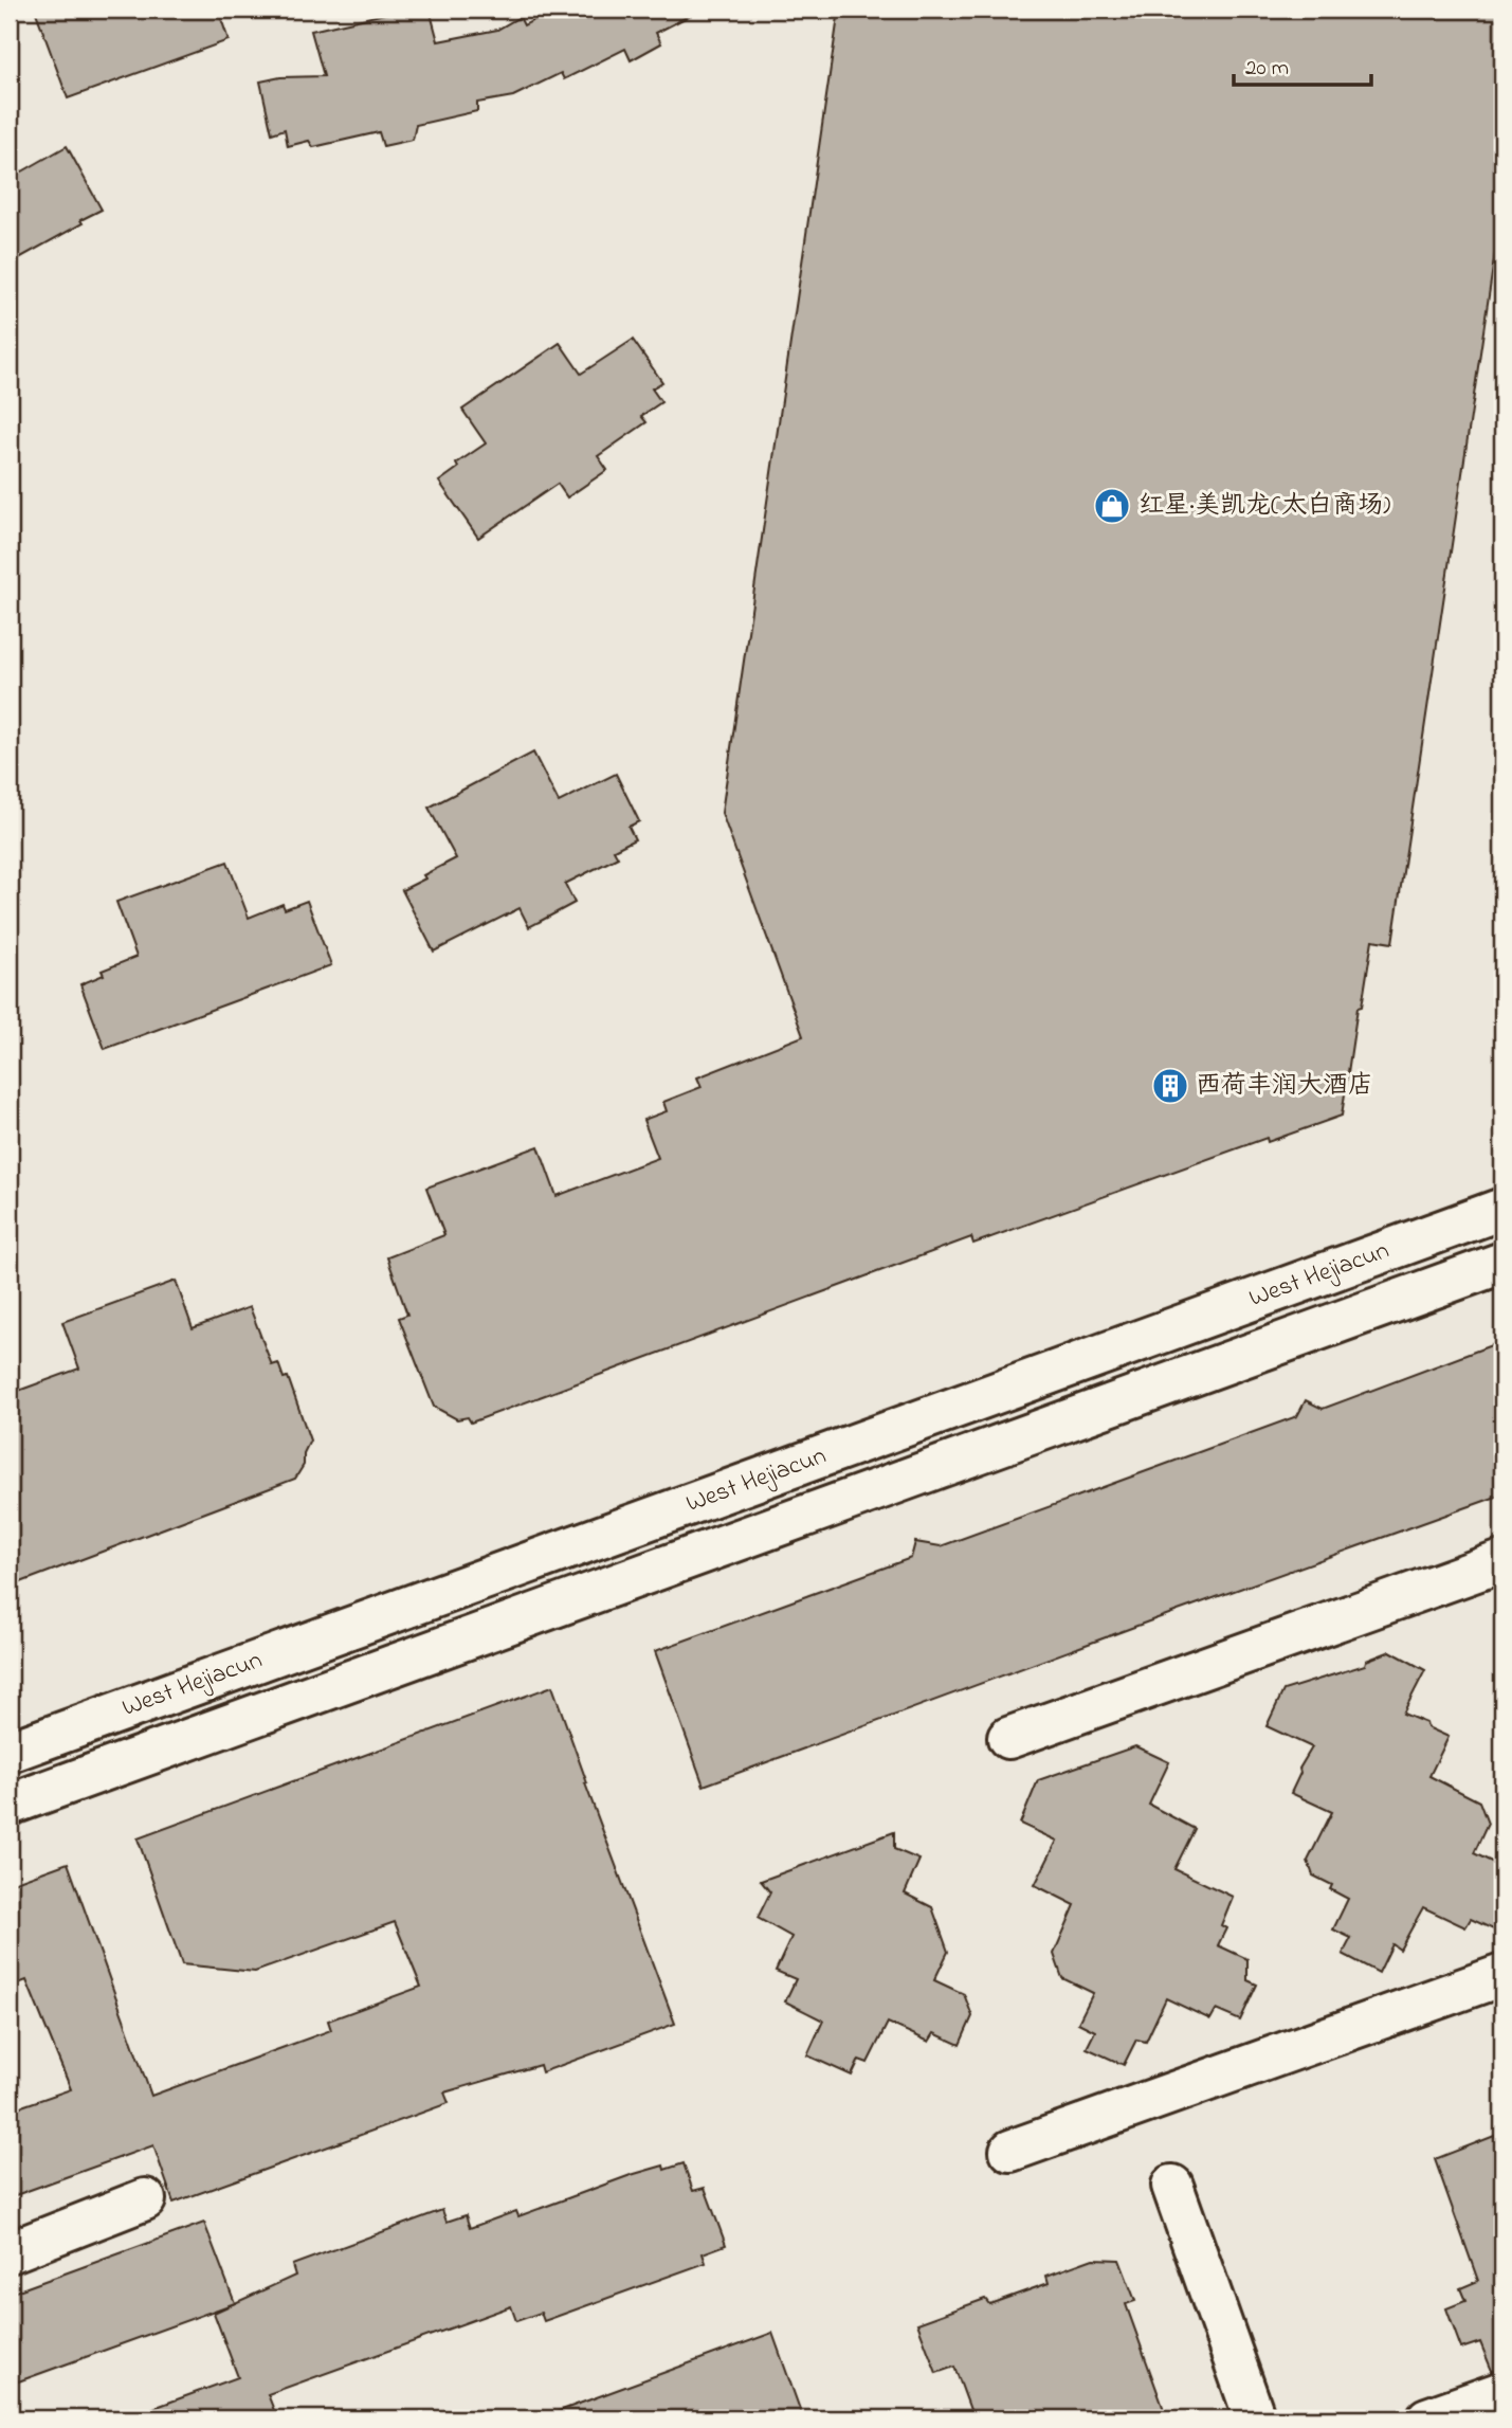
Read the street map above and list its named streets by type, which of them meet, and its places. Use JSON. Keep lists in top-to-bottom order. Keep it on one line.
{"streets":{"street":["West Hejiacun"]},"places":{"shop":["红星·美凯龙(太白商场)"],"building":["西荷丰润大酒店"]},"scale_bar":"20 m"}
